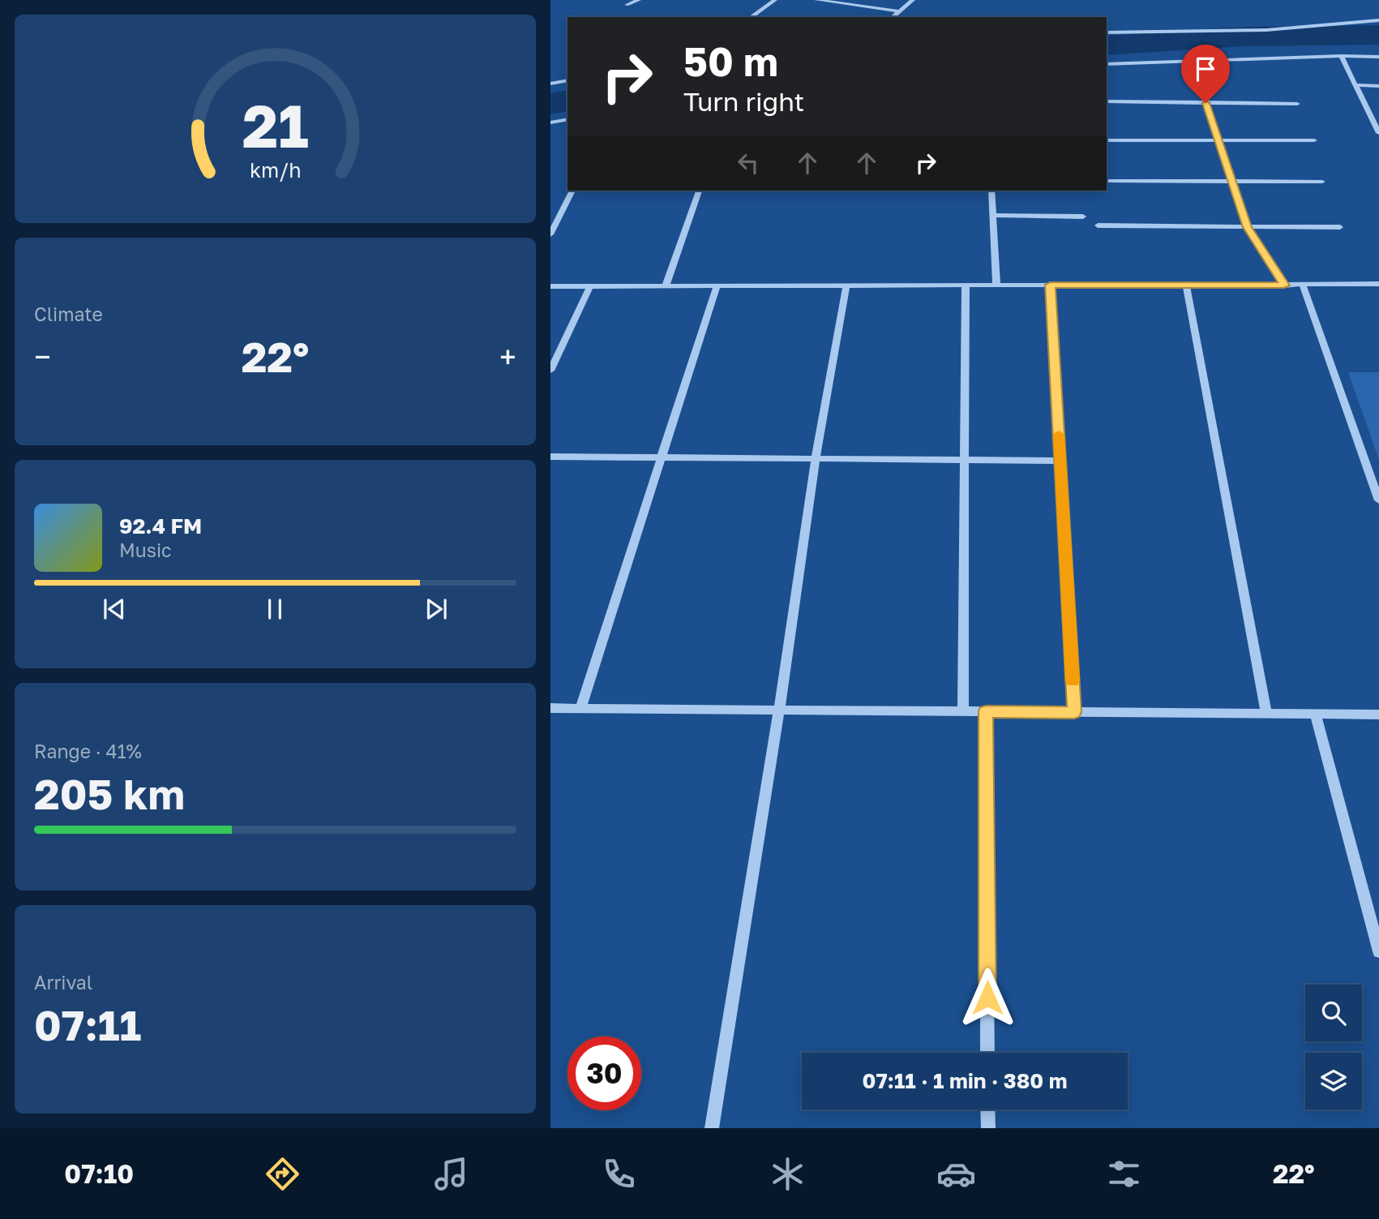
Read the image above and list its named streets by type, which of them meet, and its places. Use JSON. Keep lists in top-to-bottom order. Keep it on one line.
{"page":{"turn":["50 m","Turn right"],"tile":["Climate",["Range · 41%","205 km"],["Arrival","07:11"]],"heat":["−","22°","+"],"song":["92.4 FM","Music"],"limit":"30","trip":"07:11 · 1 min · 380 m","tabs":["07:10","22°"],"gauge":["21","km/h"]}}
